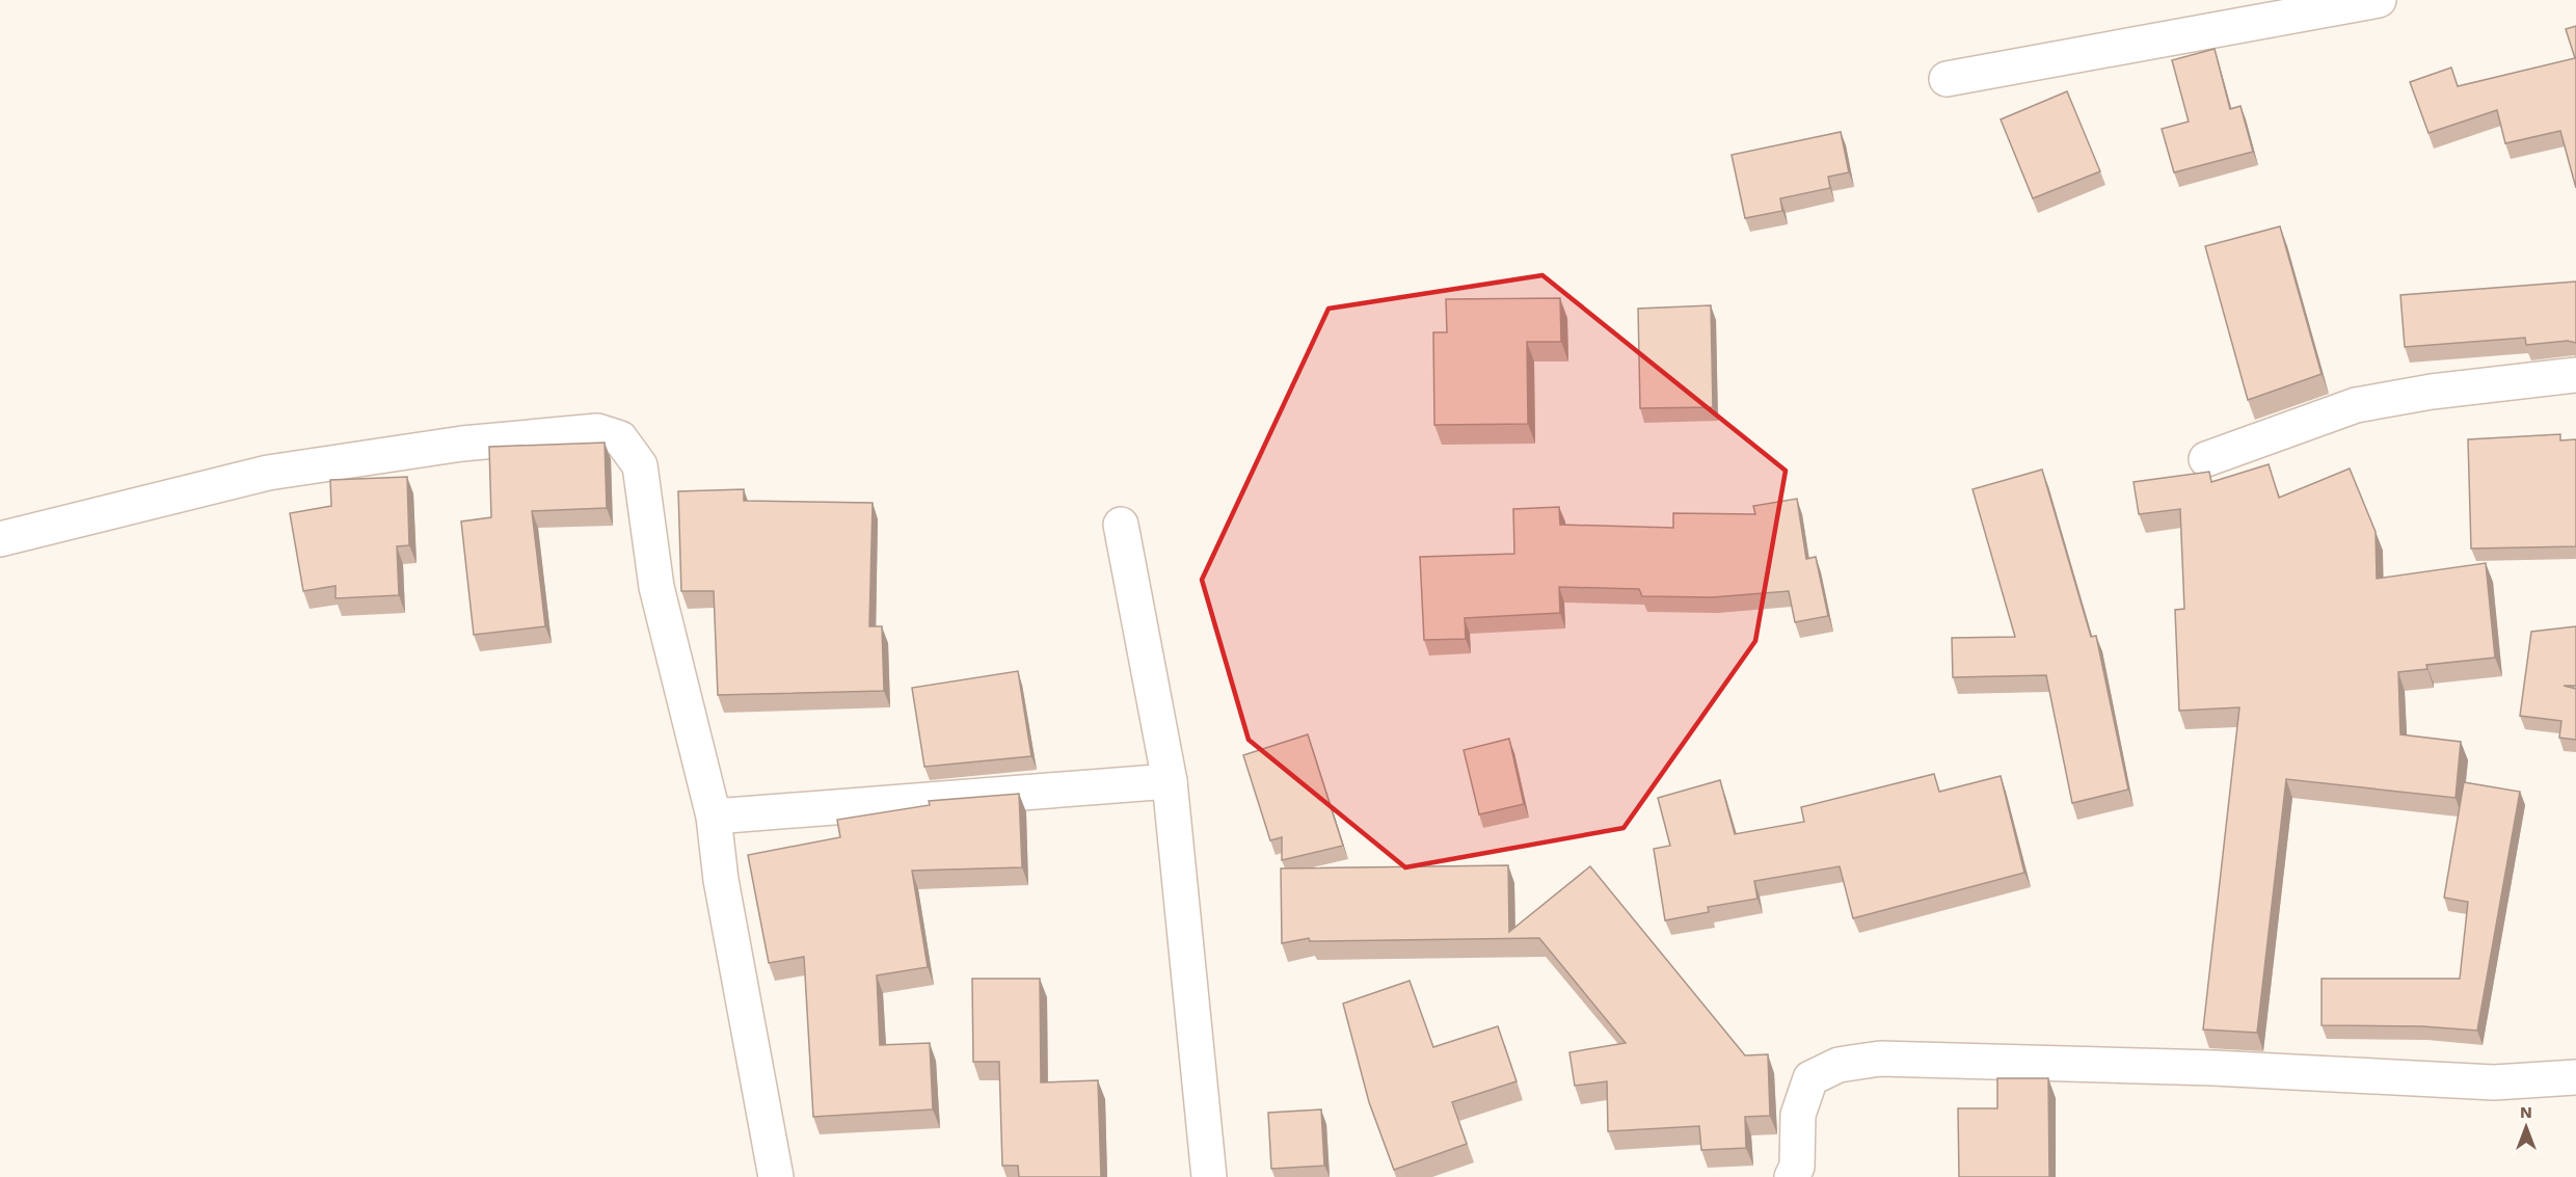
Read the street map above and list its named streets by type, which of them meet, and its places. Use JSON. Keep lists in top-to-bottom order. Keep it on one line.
{"north":"top"}
